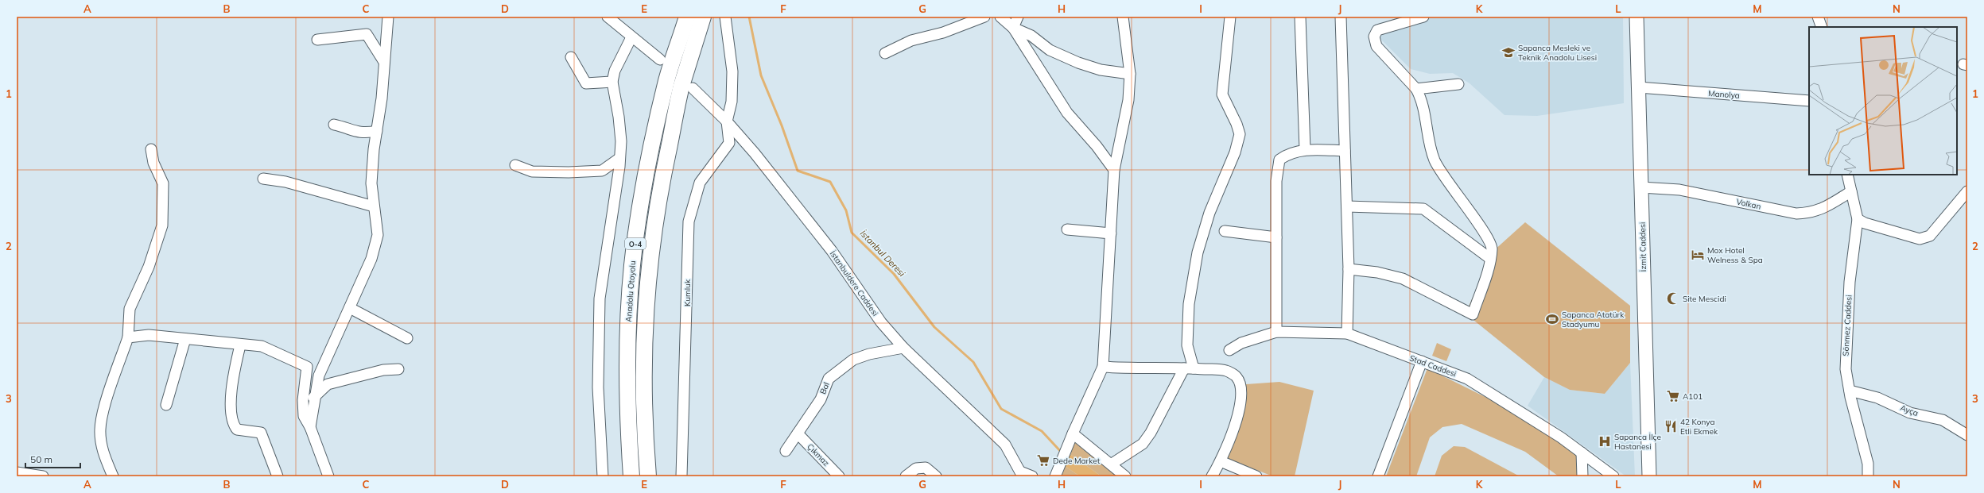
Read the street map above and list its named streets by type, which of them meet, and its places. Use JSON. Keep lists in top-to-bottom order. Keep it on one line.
{"streets":{"highway":["O-4","Anadolu Otoyolu"],"main road":["İzmit Caddesi"],"street":["Manolya","Volkan","İstanbuldere Caddesi","Kumluk","Sönmez Caddesi","Stad Caddesi","Bal","Ayça","Çıkmaz"]},"crossings":[["Manolya","İzmit Caddesi"],["Volkan","İzmit Caddesi"],["Volkan","Sönmez Caddesi"],["İstanbuldere Caddesi","Kumluk"],["İstanbuldere Caddesi","Bal"],["Sönmez Caddesi","Ayça"],["Bal","Çıkmaz"]],"water":["İstanbul Deresi"],"places":{"school or university":["Sapanca Mesleki ve Teknik Anadolu Lisesi"],"hotel":["Mox Hotel Welness & Spa"],"mosque":["Site Mescidi"],"sports":["Sapanca Atatürk Stadyumu"],"supermarket":["A101","Dede Market"],"restaurant":["42 Konya Etli Ekmek"],"hospital":["Sapanca İlçe Hastanesi"]},"scale_bar":"50 m","grid":{"columns":["A","B","C","D","E","F","G","H","I","J","K","L","M","N"],"rows":["1","2","3"]}}
